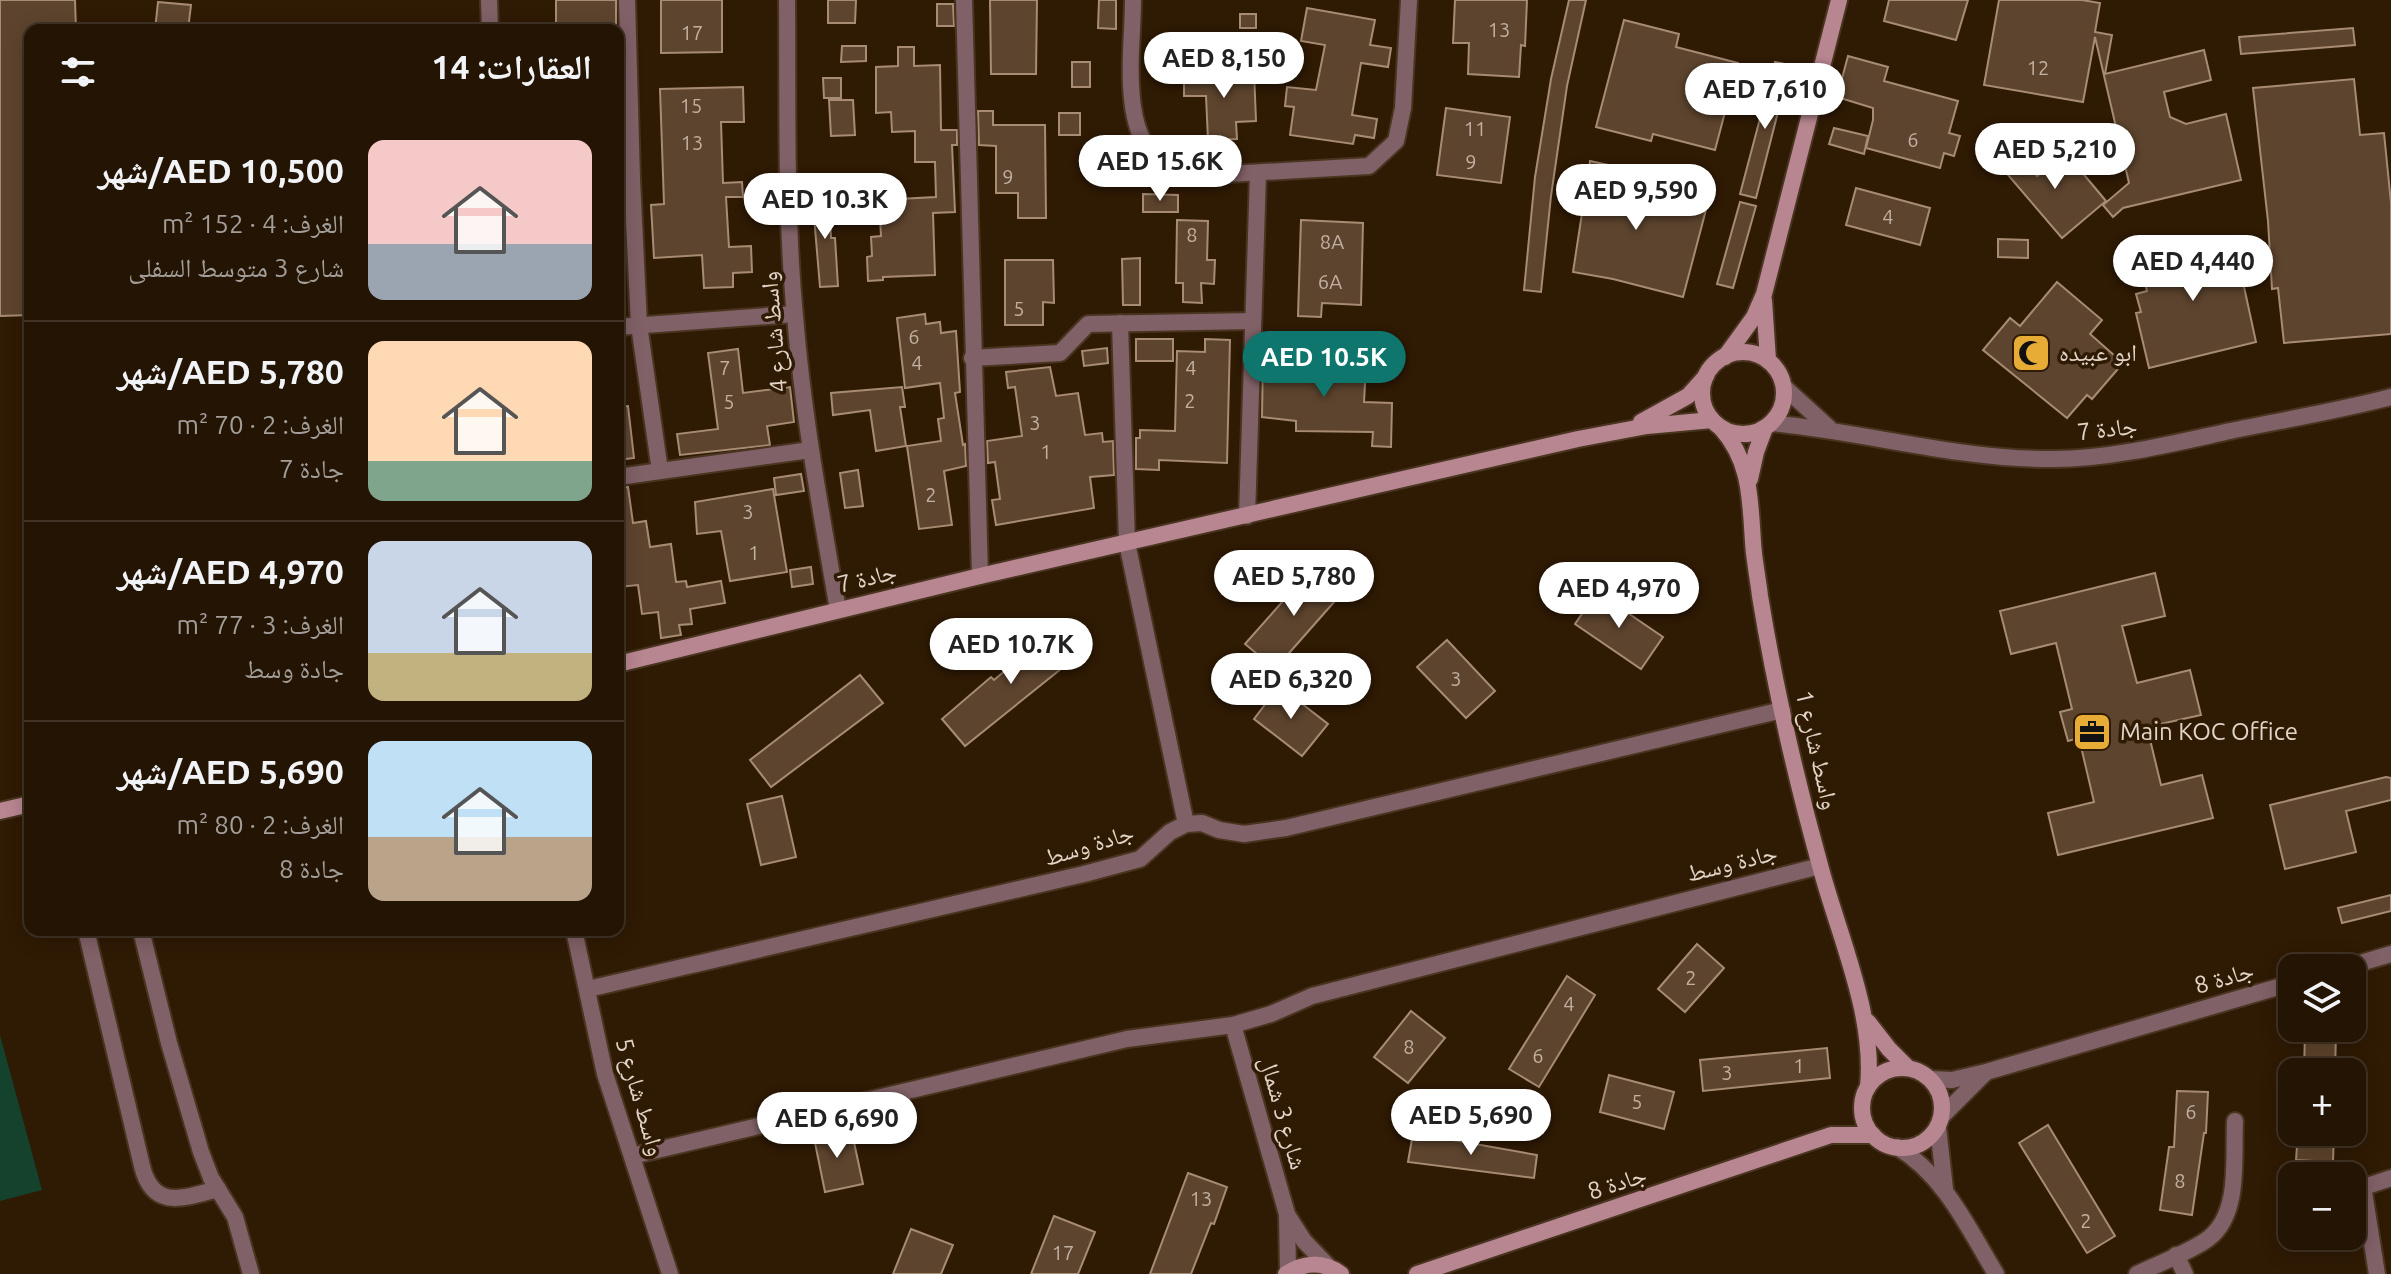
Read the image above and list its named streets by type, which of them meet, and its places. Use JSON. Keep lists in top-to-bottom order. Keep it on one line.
{"streets":{"main road":["جادة 7","واسط شارع 1","جادة 8"],"street":["واسط شارع 4","جادة وسط","واسط شارع 5","شارع 3 شمال"]},"crossings":[["واسط شارع 4","جادة 7"],["جادة 7","واسط شارع 1"],["واسط شارع 1","جادة وسط"],["واسط شارع 1","جادة 8"],["جادة وسط","واسط شارع 5"],["جادة وسط","شارع 3 شمال"]],"places":{"mosque":["ابو عبيده"],"office":["Main KOC Office"]},"house_numbers":["13","17","12","15","11","6","13","9","9","4","8","8A","6A","5","6","4","7","4","2","5","3","1","2","3","1","3","2","4","8","6","1","3","5","6","8","13","2","17"],"page":{"heading":"العقارات: 14","price":["AED 8,150","AED 7,610","AED 5,210","AED 15.6K","AED 9,590","AED 10.3K","AED 4,440","AED 10.5K","AED 5,780","AED 4,970","AED 10.7K","AED 6,320","AED 5,690","AED 6,690"],"list":[{"name":"AED 10,500/شهر","note":"الغرف: 4 · 152 m² · شارع 3 متوسط السفلى"},{"name":"AED 5,780/شهر","note":"الغرف: 2 · 70 m² · جادة 7"},{"name":"AED 4,970/شهر","note":"الغرف: 3 · 77 m² · جادة وسط"},{"name":"AED 5,690/شهر","note":"الغرف: 2 · 80 m² · جادة 8"}],"map_buttons":["+","−"]}}
